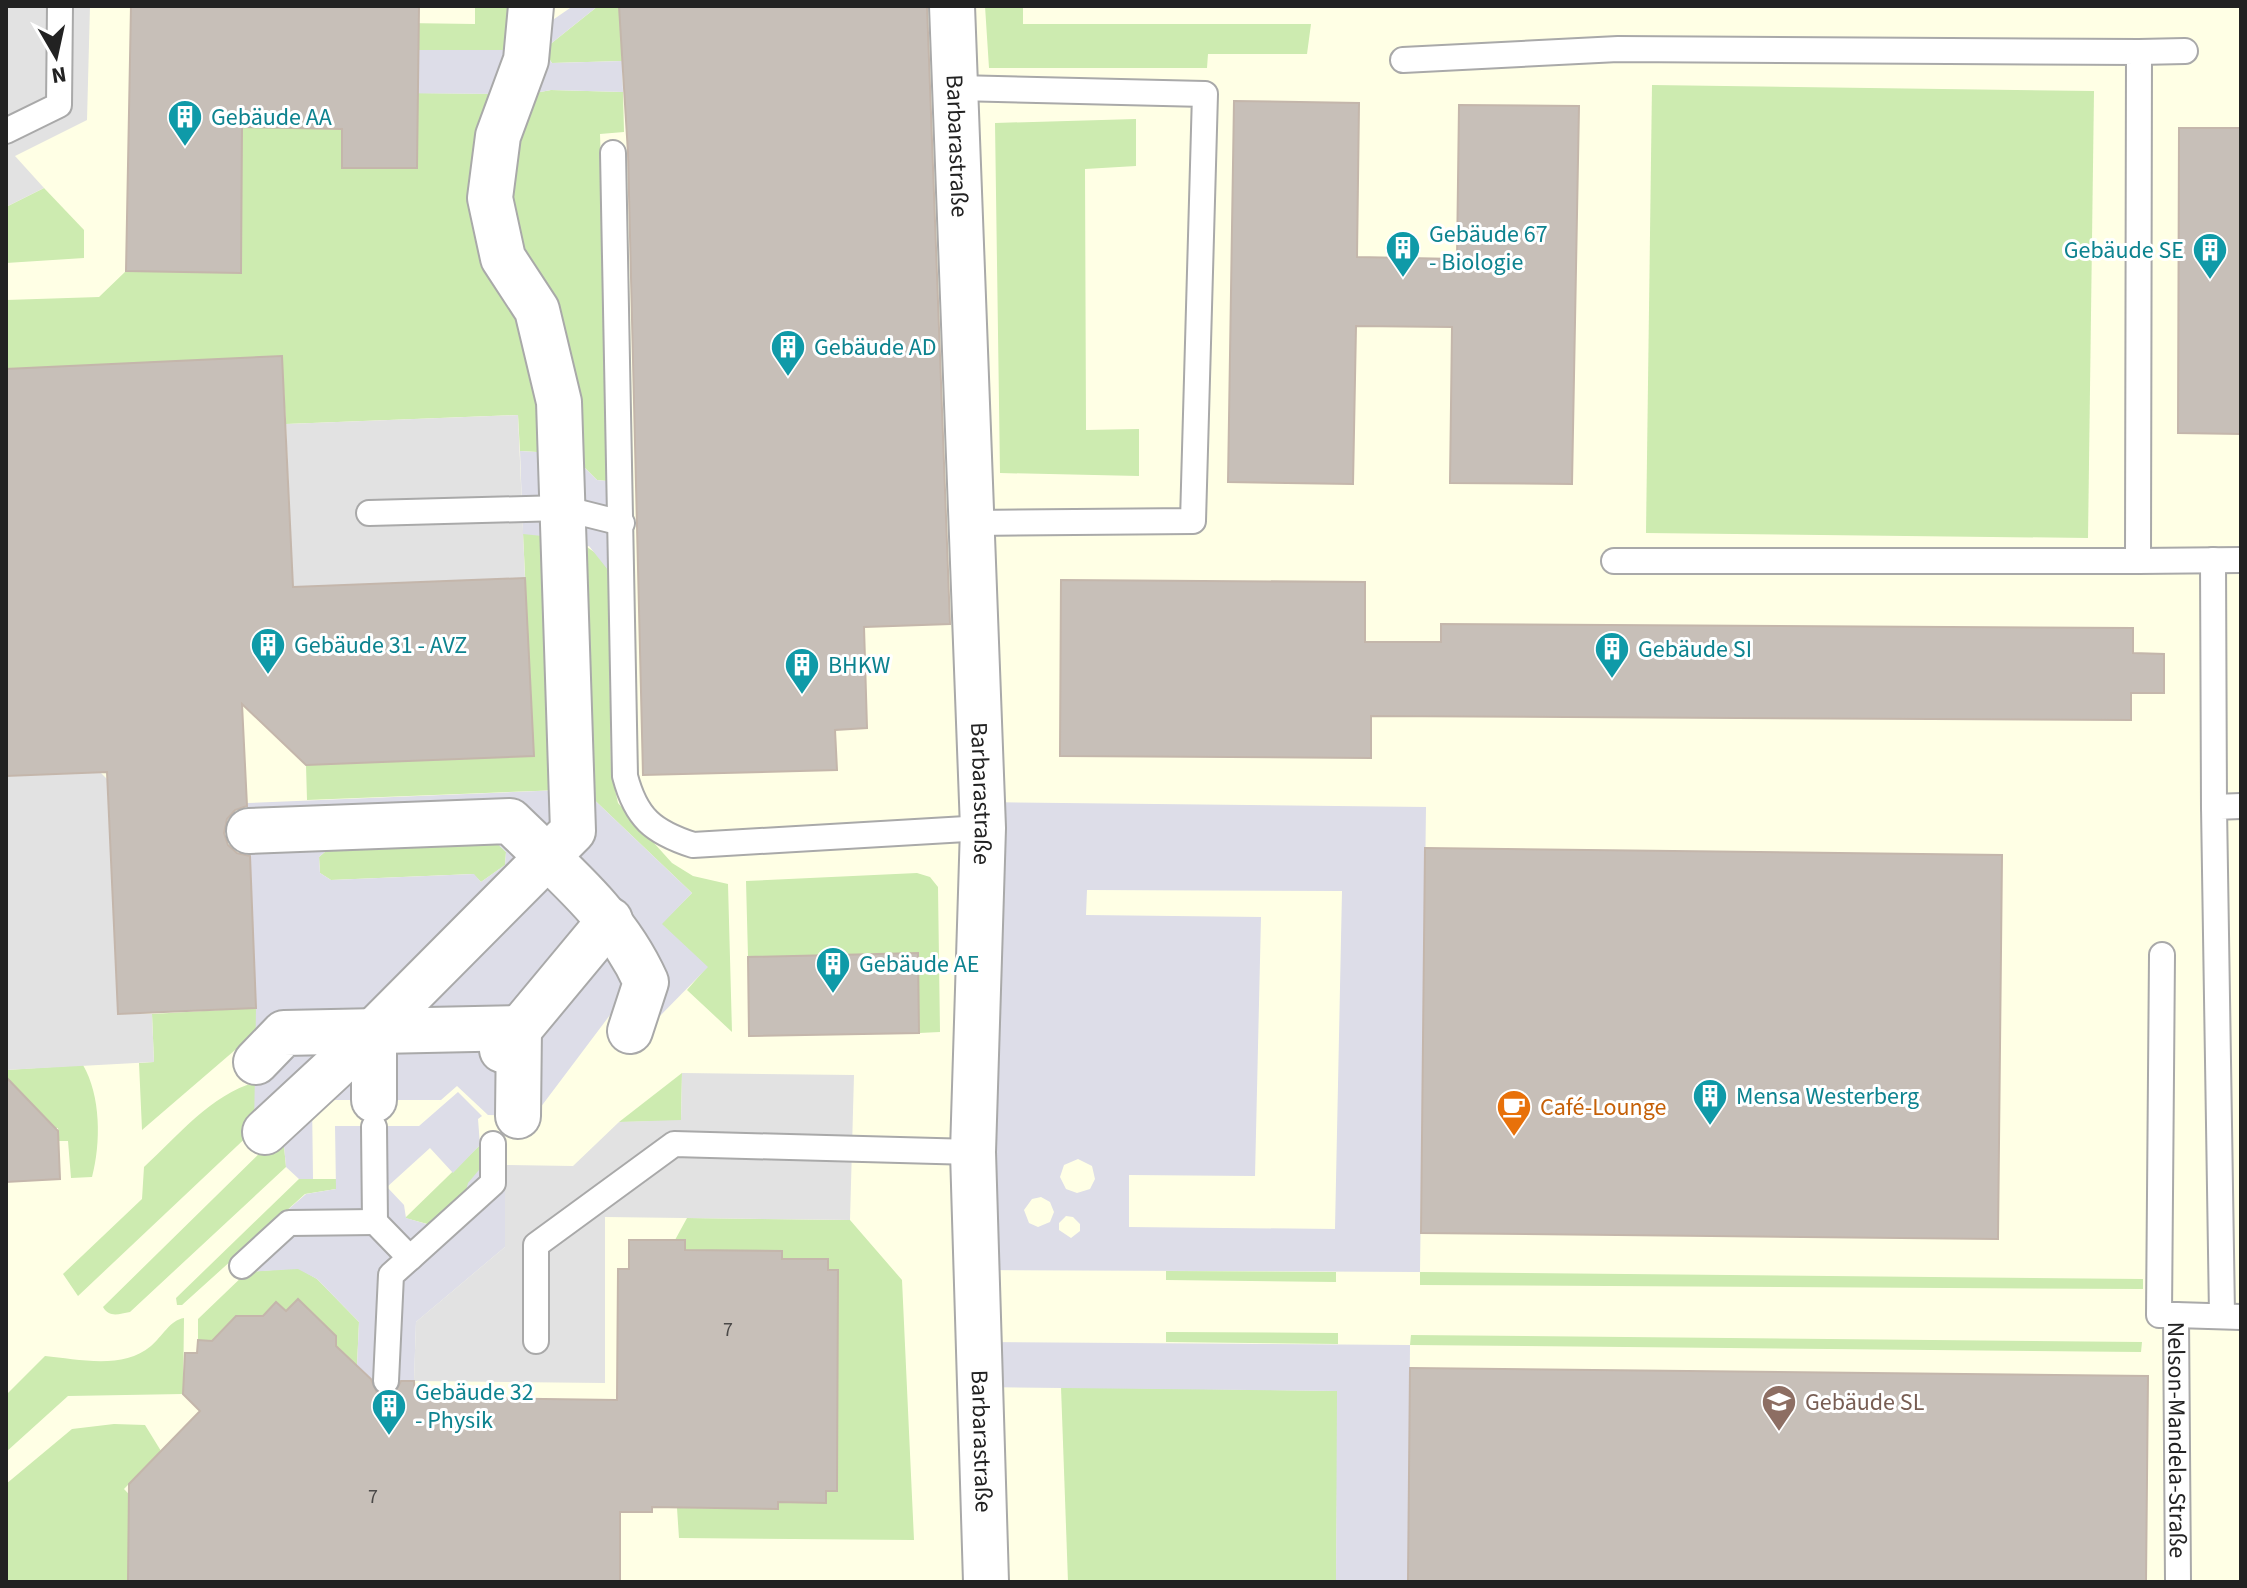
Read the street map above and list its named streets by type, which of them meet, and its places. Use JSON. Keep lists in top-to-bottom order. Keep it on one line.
{"streets":{"street":["Barbarastraße"],"lane":["Nelson-Mandela-Straße"]},"places":{"building":["Gebäude AA","Gebäude 67 - Biologie","Gebäude SE","Gebäude AD","Gebäude 31 - AVZ","Gebäude SI","BHKW","Gebäude AE","Mensa Westerberg","Gebäude 32 - Physik"],"cafe":["Café-Lounge"],"school or university":["Gebäude SL"]},"house_numbers":["7","7"],"north":"bottom"}
